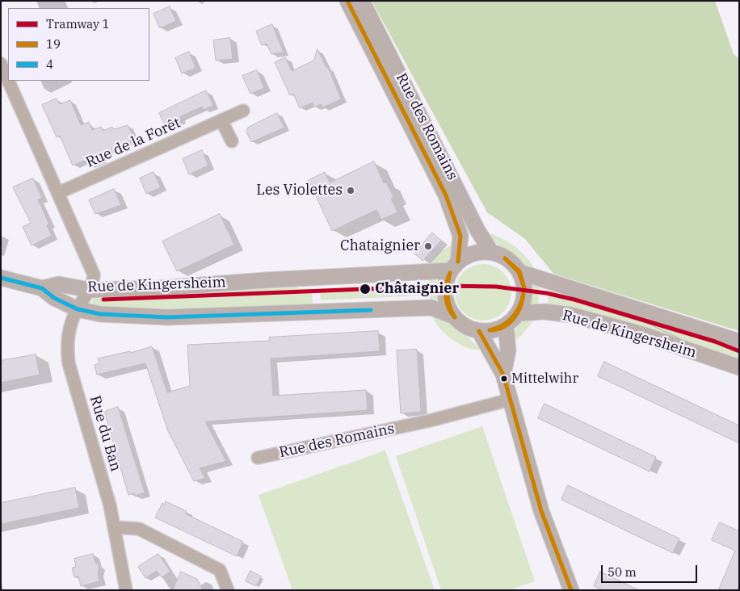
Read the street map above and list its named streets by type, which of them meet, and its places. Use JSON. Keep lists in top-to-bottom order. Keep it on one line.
{"streets":{"main road":["Rue des Romains","Rue de Kingersheim"],"street":["Rue de la Forêt","Rue du Ban"]},"crossings":[["Rue des Romains","Rue de Kingersheim"],["Rue de Kingersheim","Rue du Ban"]],"places":["Les Violettes","Chataignier","Châtaignier","Mittelwihr"],"lines":["transit line 19","transit line 4","tram line 1"],"legend":["Tramway 1","19","4"],"scale_bar":"50 m"}
